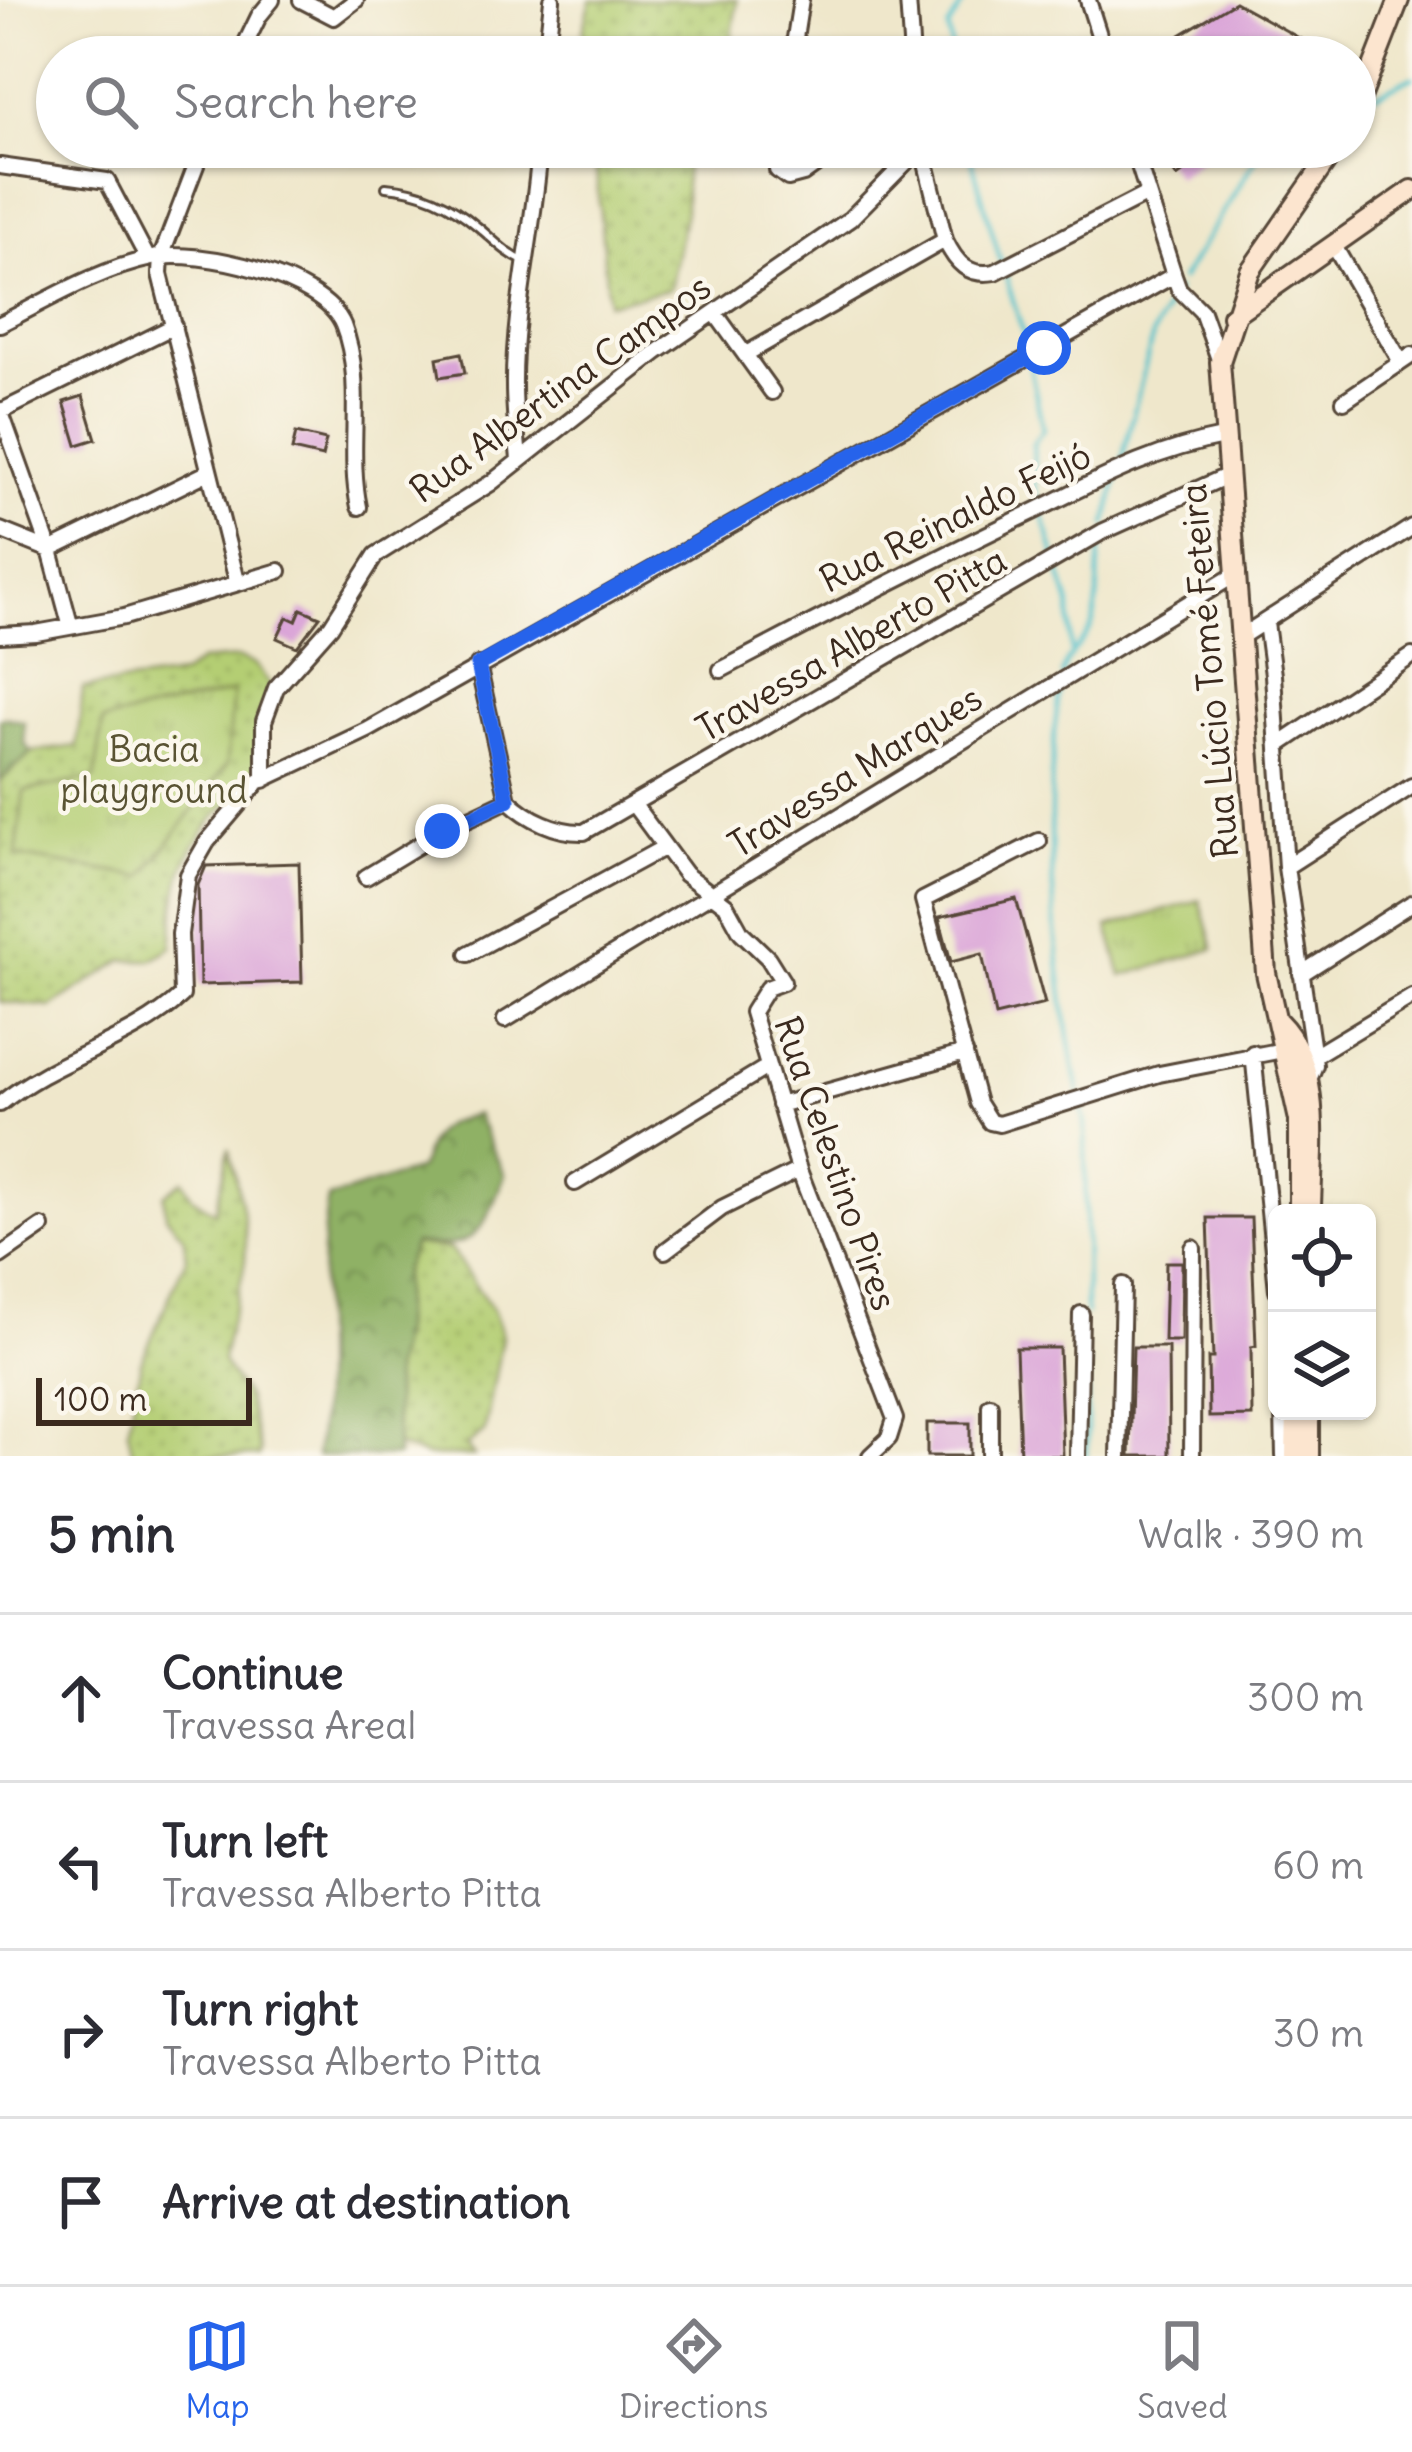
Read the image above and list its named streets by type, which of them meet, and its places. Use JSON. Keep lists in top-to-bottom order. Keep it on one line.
{"streets":{"main road":["Rua Lúcio Tomé Feteira"],"street":["Rua Albertina Campos","Rua Reinaldo Feijó","Travessa Alberto Pitta","Travessa Marques","Rua Celestino Pires"]},"crossings":[["Rua Reinaldo Feijó","Rua Lúcio Tomé Feteira"],["Travessa Alberto Pitta","Rua Lúcio Tomé Feteira"],["Travessa Alberto Pitta","Rua Celestino Pires"],["Rua Lúcio Tomé Feteira","Travessa Marques"],["Travessa Marques","Rua Celestino Pires"]],"parks":["Bacia playground"],"scale_bar":"100 m","page":{"search":"Search here","scale":"100 m","heading":["5 min","Walk · 390 m"],"list":[["Continue","Travessa Areal","300 m"],["Turn left","Travessa Alberto Pitta","60 m"],["Turn right","Travessa Alberto Pitta","30 m"],"Arrive at destination"],"nav":["Map","Directions","Saved"]}}
